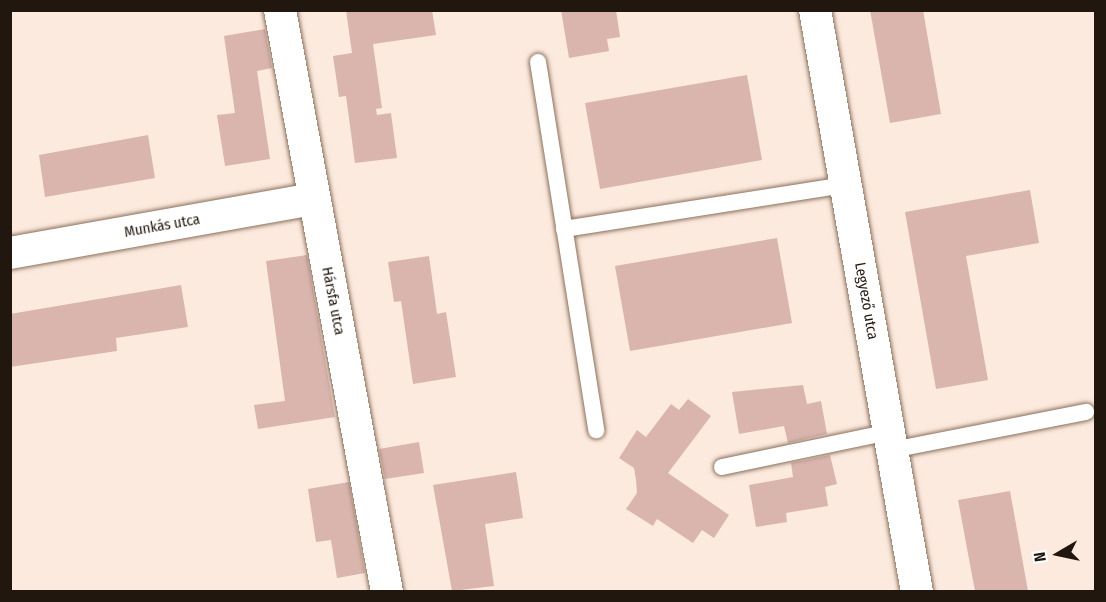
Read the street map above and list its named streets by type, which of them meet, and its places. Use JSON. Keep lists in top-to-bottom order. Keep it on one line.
{"streets":{"street":["Munkás utca","Hársfa utca","Legyező utca"]},"crossings":[["Munkás utca","Hársfa utca"]],"north":"left"}
